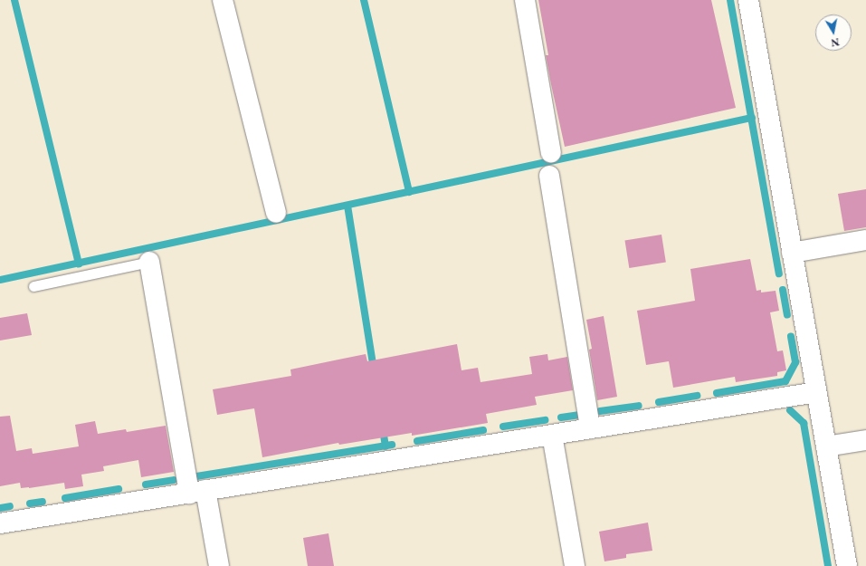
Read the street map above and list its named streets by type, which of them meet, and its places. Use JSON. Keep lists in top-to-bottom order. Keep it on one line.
{"north":"bottom"}
